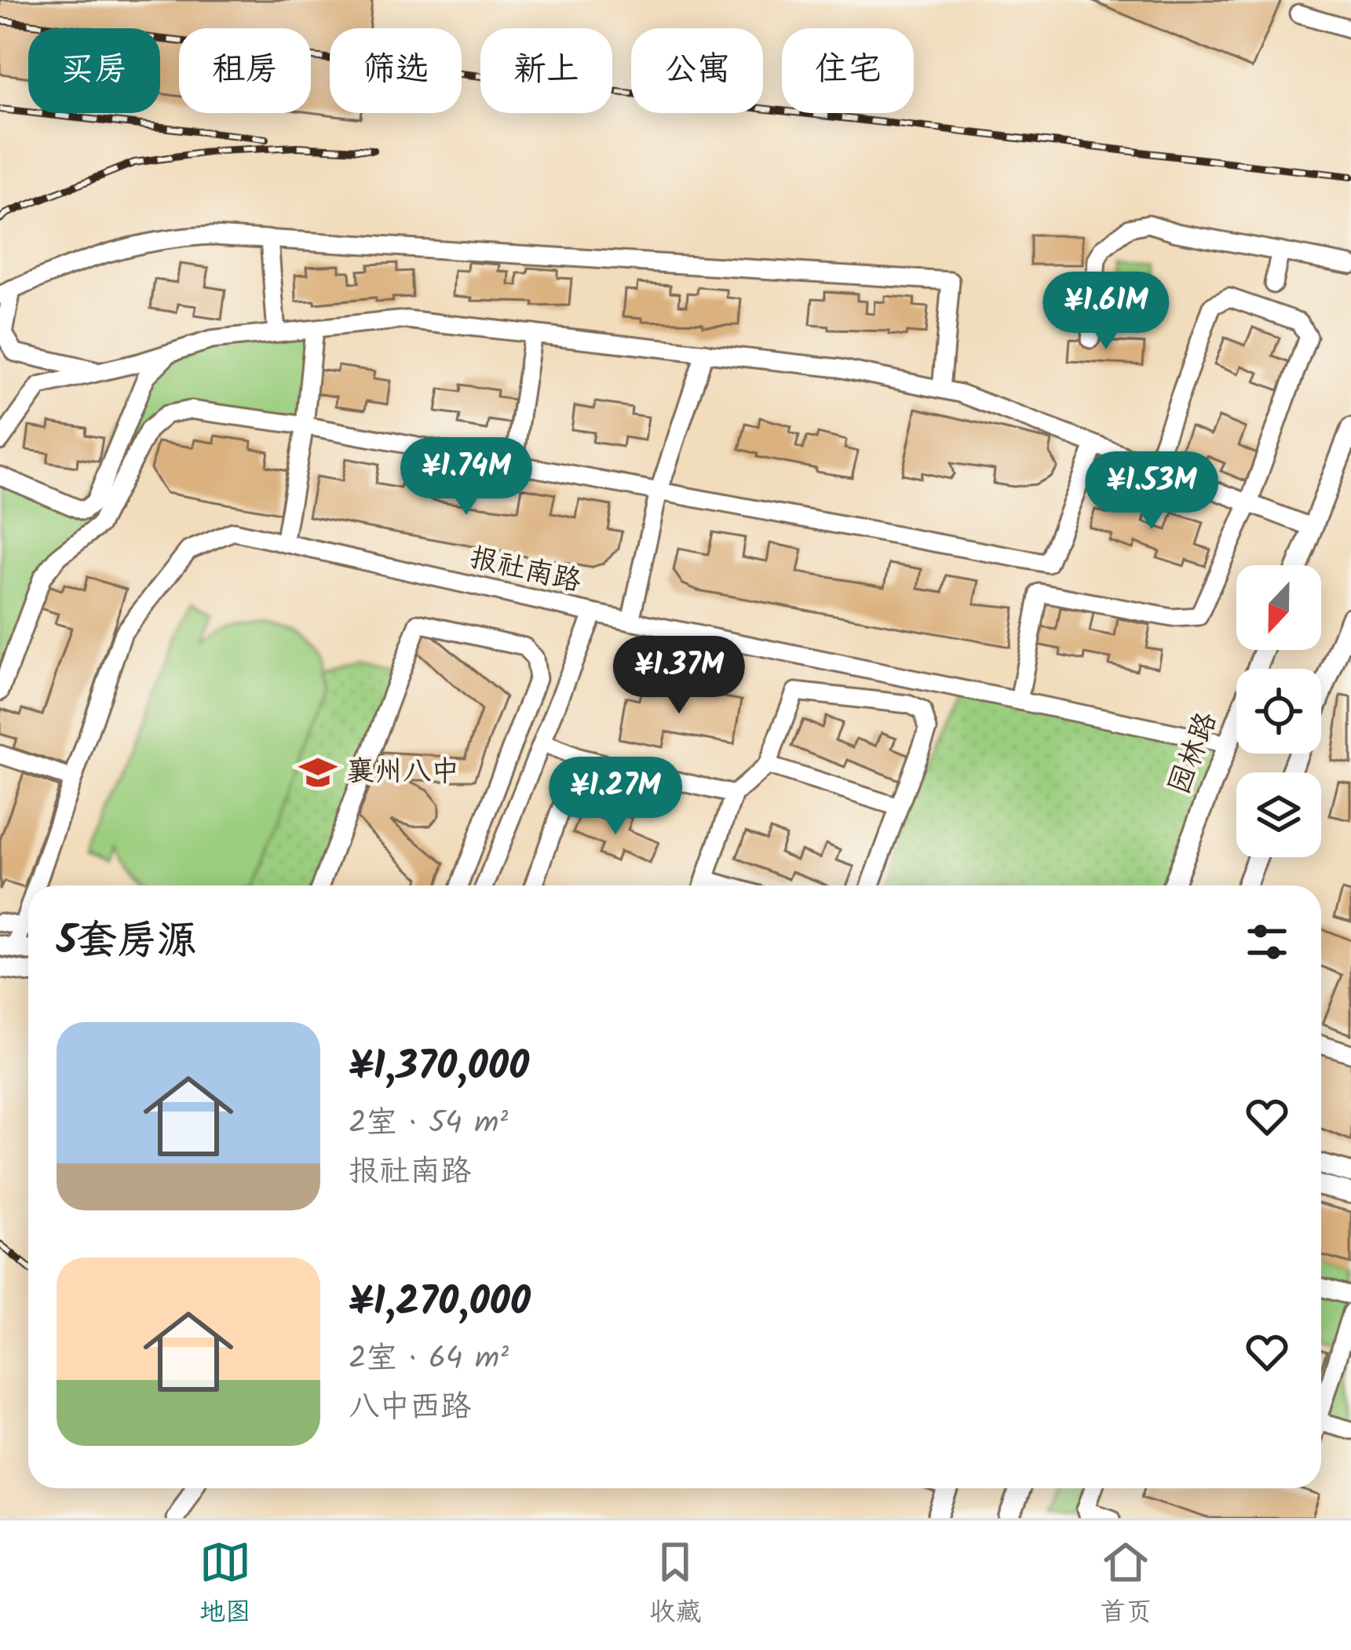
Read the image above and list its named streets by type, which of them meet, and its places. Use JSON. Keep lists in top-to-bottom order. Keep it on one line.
{"streets":{"main road":["园林路"],"street":["报社南路"]},"crossings":[["报社南路","园林路"]],"places":{"school or university":["襄州八中"]},"north":"bottom","page":{"chip":["买房","租房","筛选","新上","公寓","住宅"],"price":["¥1.61M","¥1.74M","¥1.53M","¥1.37M","¥1.27M"],"heading":"5套房源","list":[{"name":"¥1,370,000","note":"2室 · 54 m² · 报社南路"},{"name":"¥1,270,000","note":"2室 · 64 m² · 八中西路"}],"tabs":["地图","收藏","首页"]}}
